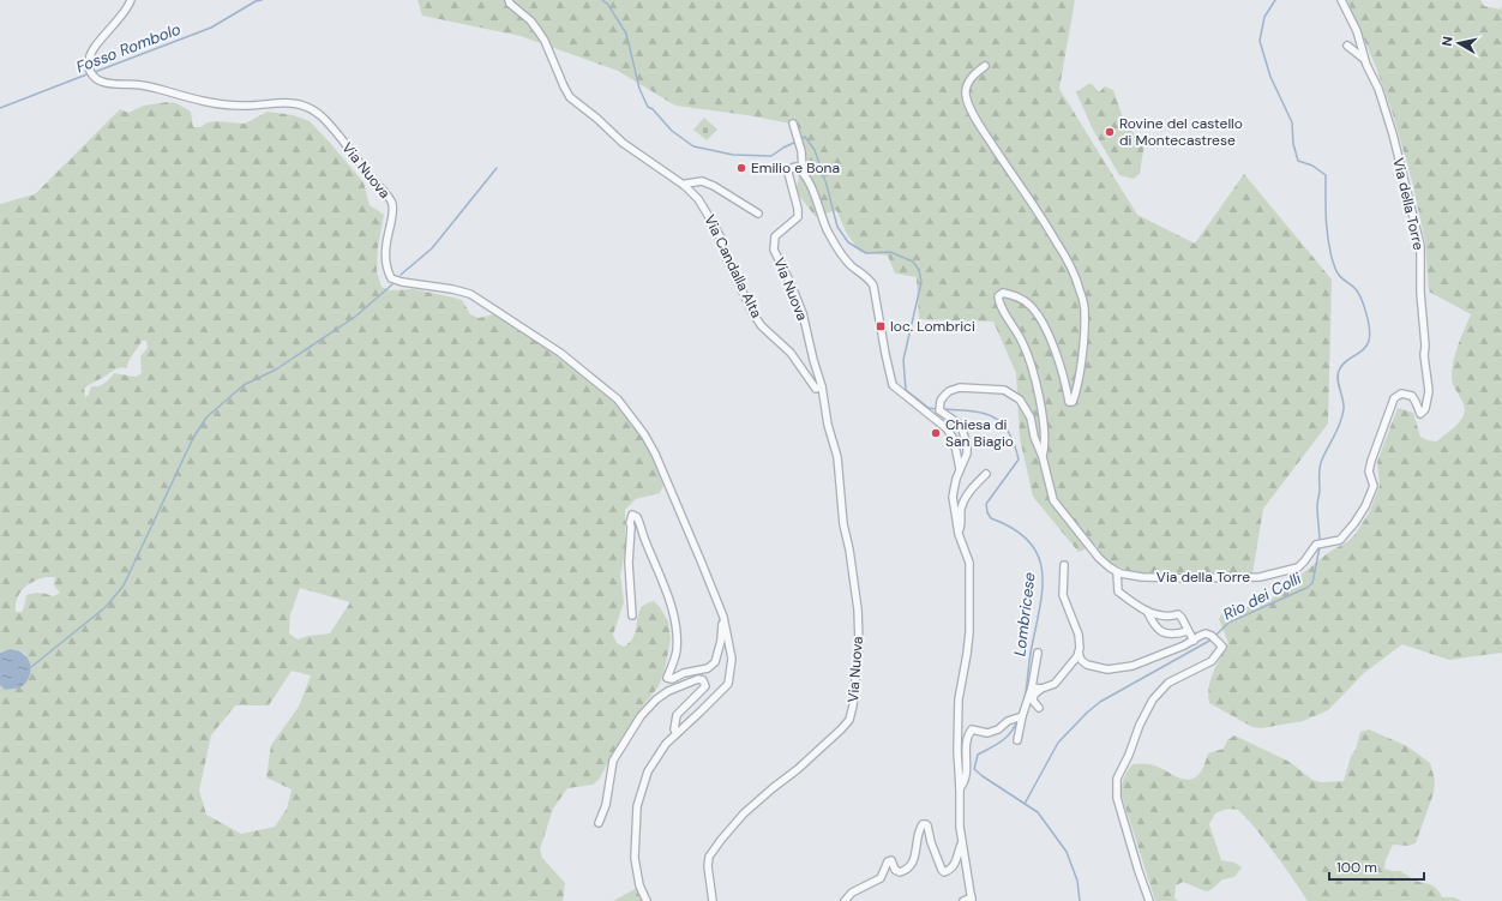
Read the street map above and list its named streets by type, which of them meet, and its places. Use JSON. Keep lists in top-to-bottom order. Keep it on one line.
{"streets":{"street":["Via Nuova","Via della Torre","Via Candalla Alta"]},"crossings":[["Via Nuova","Via Candalla Alta"]],"water":["Fosso Rombolo","Rio dei Colli","Lombricese"],"places":{"other":["Rovine del castello di Montecastrese","Emilio e Bona","Chiesa di San Biagio"],"transit":["Ioc. Lombrici"]},"scale_bar":"100 m","north":"left"}
